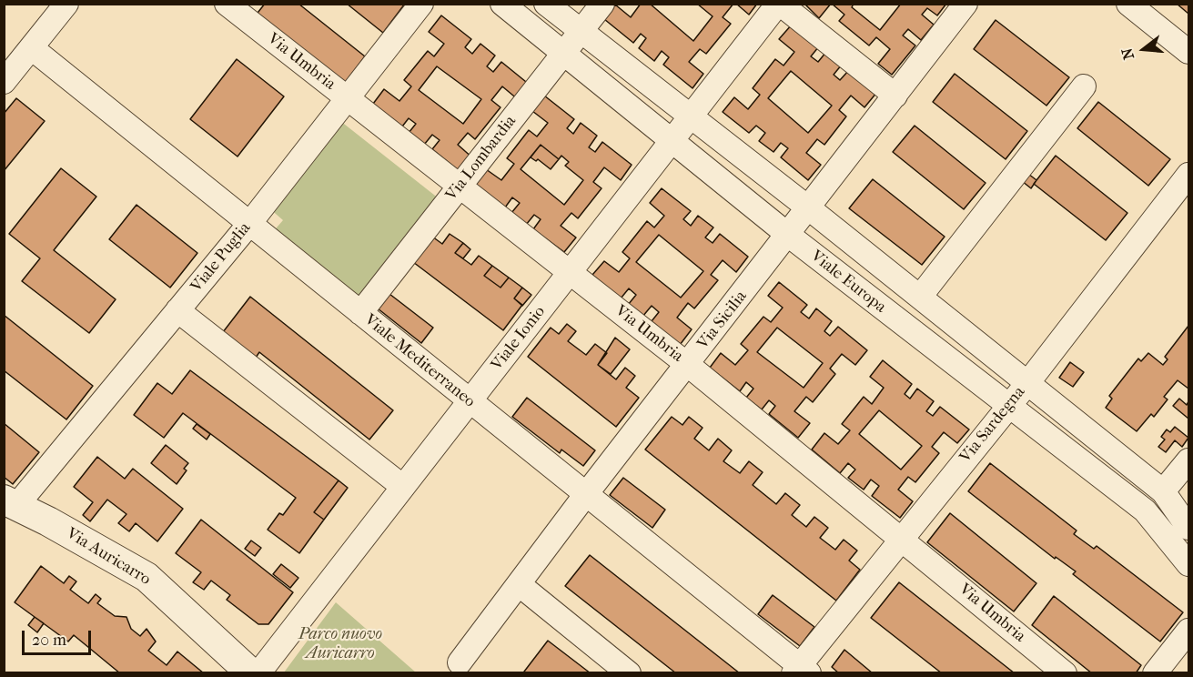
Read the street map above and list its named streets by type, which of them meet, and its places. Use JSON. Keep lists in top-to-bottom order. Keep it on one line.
{"streets":{"street":["Via Umbria","Via Lombardia","Viale Puglia","Viale Europa","Via Sicilia","Viale Ionio","Viale Mediterraneo","Via Sardegna","Via Auricarro"]},"crossings":[["Via Umbria","Via Lombardia"],["Via Umbria","Viale Puglia"],["Via Umbria","Via Sicilia"],["Via Umbria","Viale Ionio"],["Via Umbria","Via Sardegna"],["Via Lombardia","Viale Europa"],["Via Lombardia","Viale Mediterraneo"],["Viale Puglia","Viale Mediterraneo"],["Viale Puglia","Via Auricarro"],["Viale Europa","Via Sicilia"],["Viale Europa","Viale Ionio"],["Viale Europa","Via Sardegna"],["Via Sicilia","Viale Mediterraneo"],["Viale Ionio","Viale Mediterraneo"],["Viale Mediterraneo","Via Sardegna"]],"parks":["Parco nuovo Auricarro"],"scale_bar":"20 m","north":"left"}
